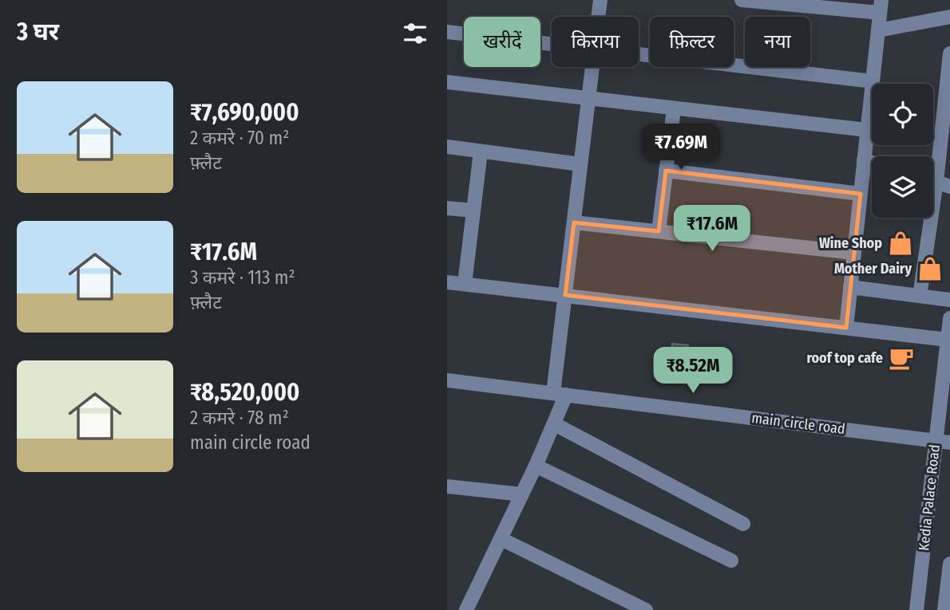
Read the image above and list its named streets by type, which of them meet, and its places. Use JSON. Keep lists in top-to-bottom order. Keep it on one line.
{"streets":{"street":["main circle road","Kedia Palace Road"]},"crossings":[["main circle road","Kedia Palace Road"]],"places":{"shop":["Wine Shop","Mother Dairy"],"cafe":["roof top cafe"]},"page":{"heading":"3 घर","chip":["खरीदें","किराया","फ़िल्टर","नया"],"list":[{"name":"₹7,690,000","note":"2 कमरे · 70 m² · फ़्लैट"},{"name":"₹17.6M","note":"3 कमरे · 113 m² · फ़्लैट"},{"name":"₹8,520,000","note":"2 कमरे · 78 m² · main circle road"}],"price":["₹7.69M","₹17.6M","₹8.52M"]}}
